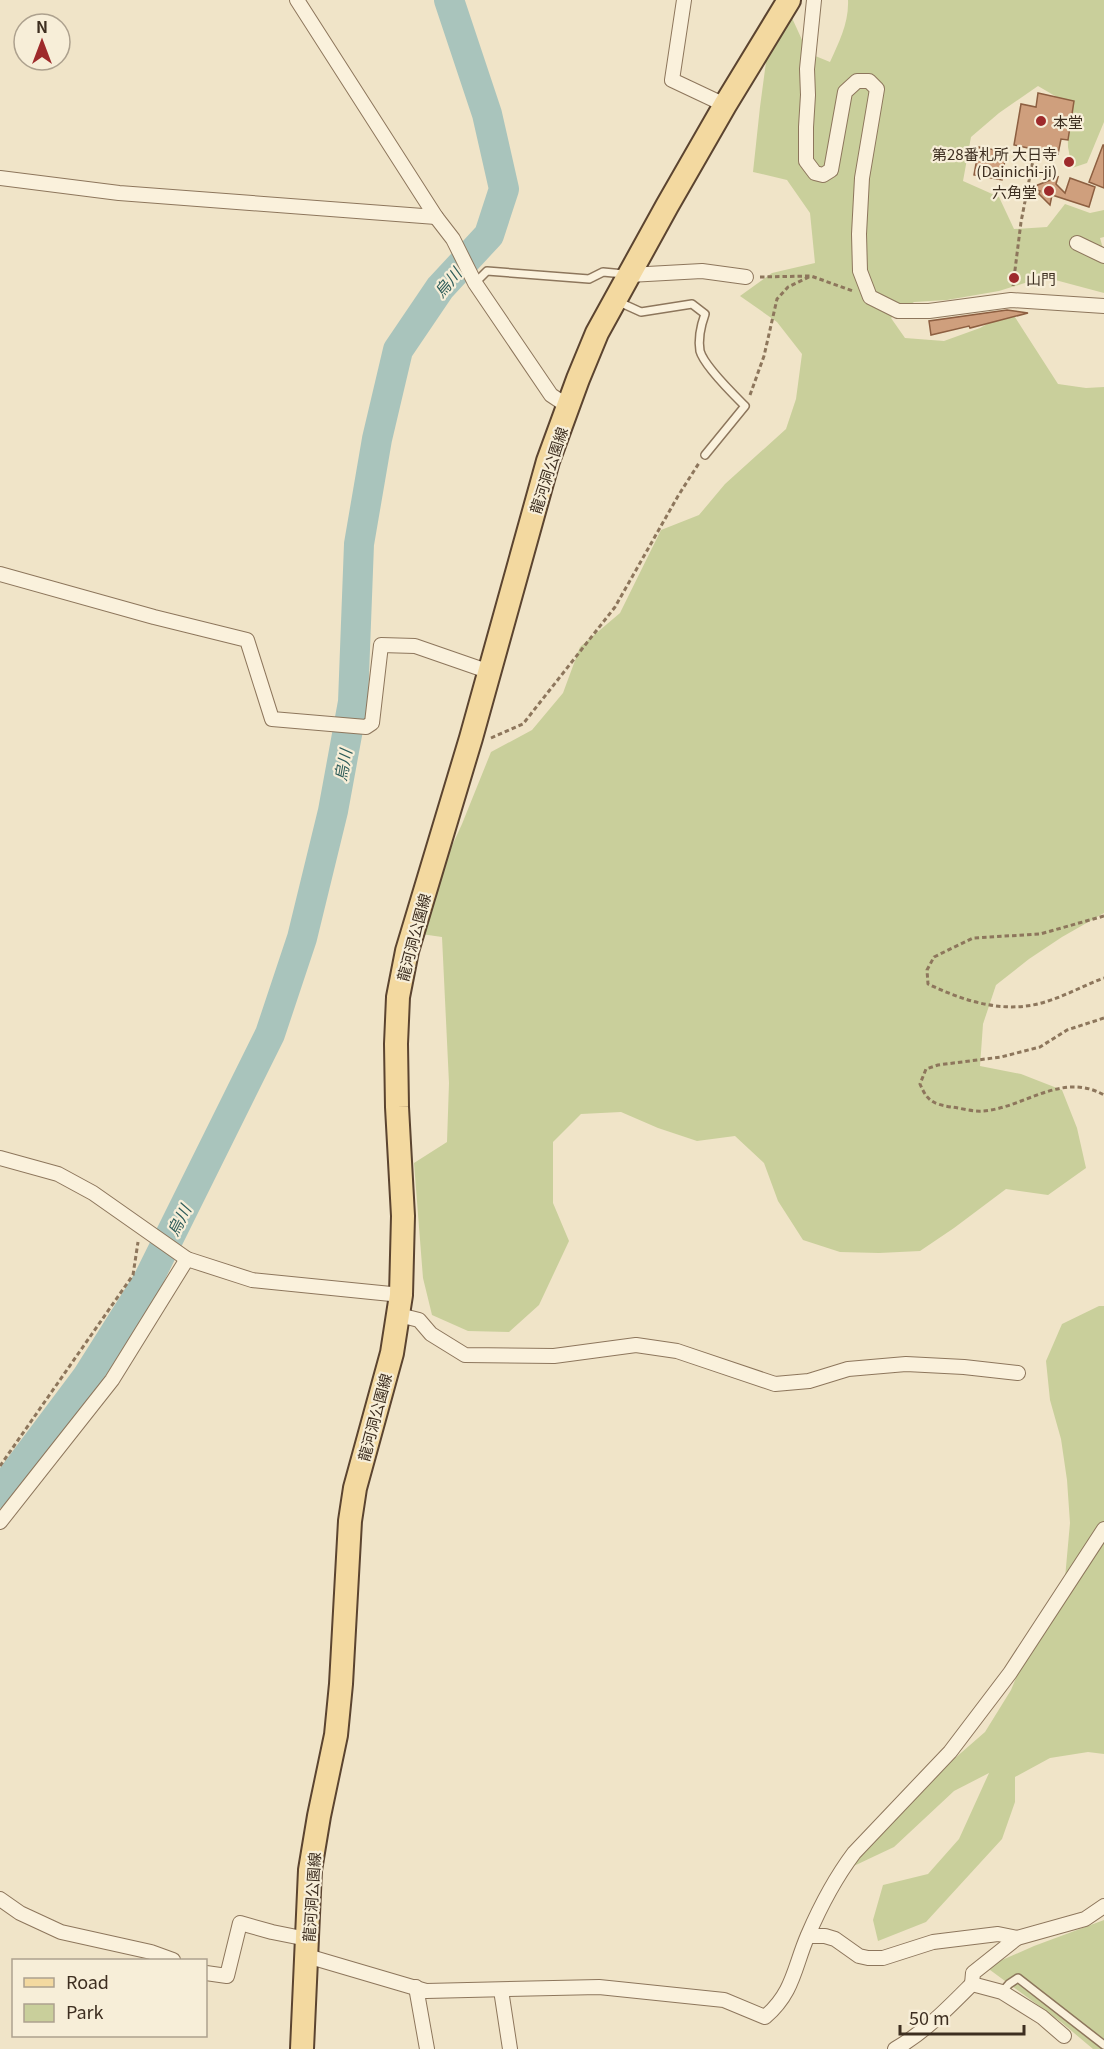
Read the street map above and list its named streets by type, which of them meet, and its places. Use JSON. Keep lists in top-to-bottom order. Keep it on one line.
{"streets":{"main road":["龍河洞公園線"]},"water":["烏川"],"places":["本堂","第28番札所 大日寺 (Dainichi-ji)","六角堂","山門"],"legend":["Road","Park"],"scale_bar":"50 m","north":"top"}
